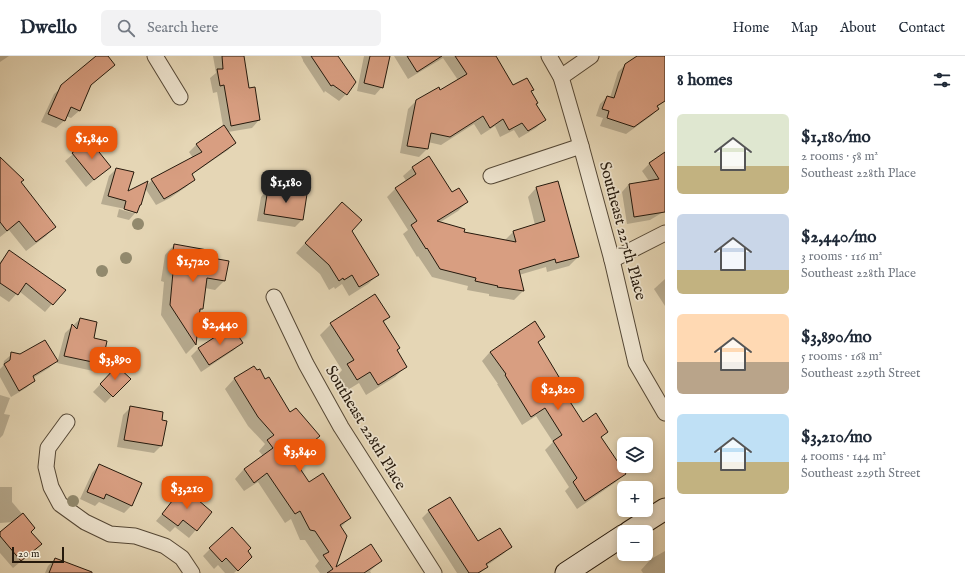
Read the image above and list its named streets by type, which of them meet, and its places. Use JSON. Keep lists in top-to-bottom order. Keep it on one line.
{"streets":{"street":["Southeast 227th Place","Southeast 228th Place"]},"scale_bar":"20 m","page":{"header":"Dwello","search":"Search here","nav":["Home","Map","About","Contact"],"heading":"8 homes","list":[{"name":"$1,180/mo","note":"2 rooms · 58 m² · Southeast 228th Place"},{"name":"$2,440/mo","note":"3 rooms · 116 m² · Southeast 228th Place"},{"name":"$3,890/mo","note":"5 rooms · 168 m² · Southeast 229th Street"},{"name":"$3,210/mo","note":"4 rooms · 144 m² · Southeast 229th Street"}],"price":["$1,840","$1,180","$1,720","$2,440","$3,890","$2,820","$3,840","$3,210"],"map_buttons":["+","−"],"scale":"20 m"}}
